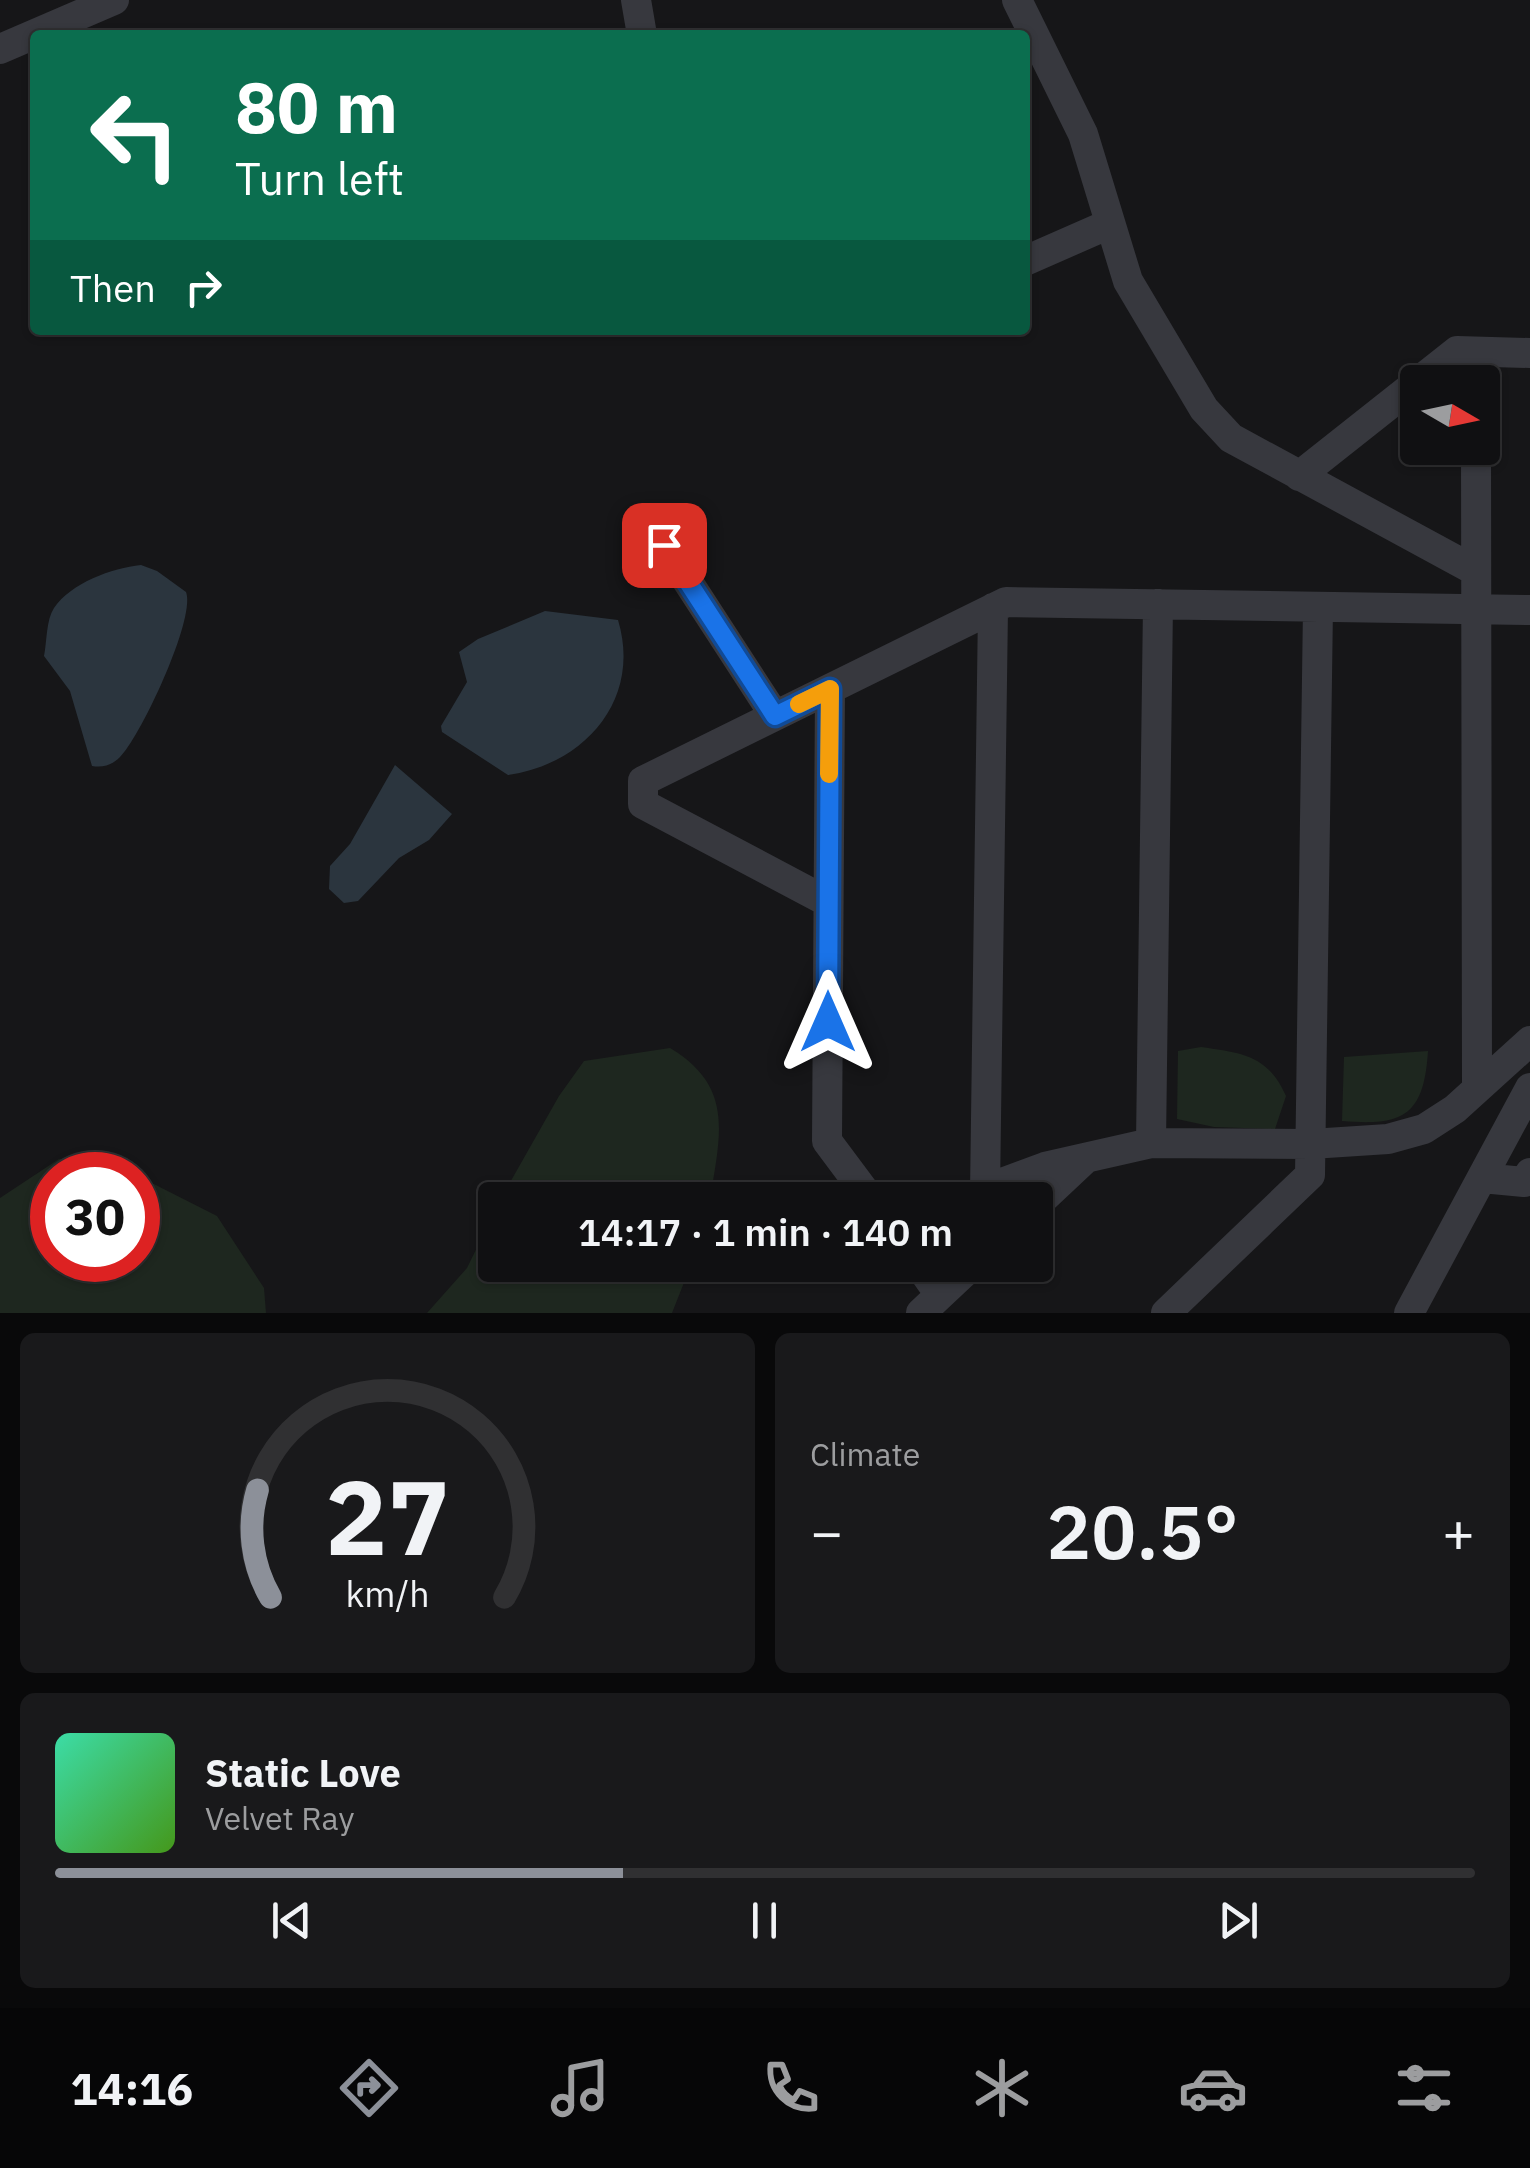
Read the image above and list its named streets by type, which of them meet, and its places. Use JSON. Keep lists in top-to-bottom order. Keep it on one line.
{"north":"right","page":{"turn":["80 m","Turn left"],"then":"Then","limit":"30","trip":"14:17 · 1 min · 140 m","tile":"Climate","heat":["−","20.5°","+"],"song":["Static Love","Velvet Ray"],"tabs":"14:16","gauge":["27","km/h"]}}
